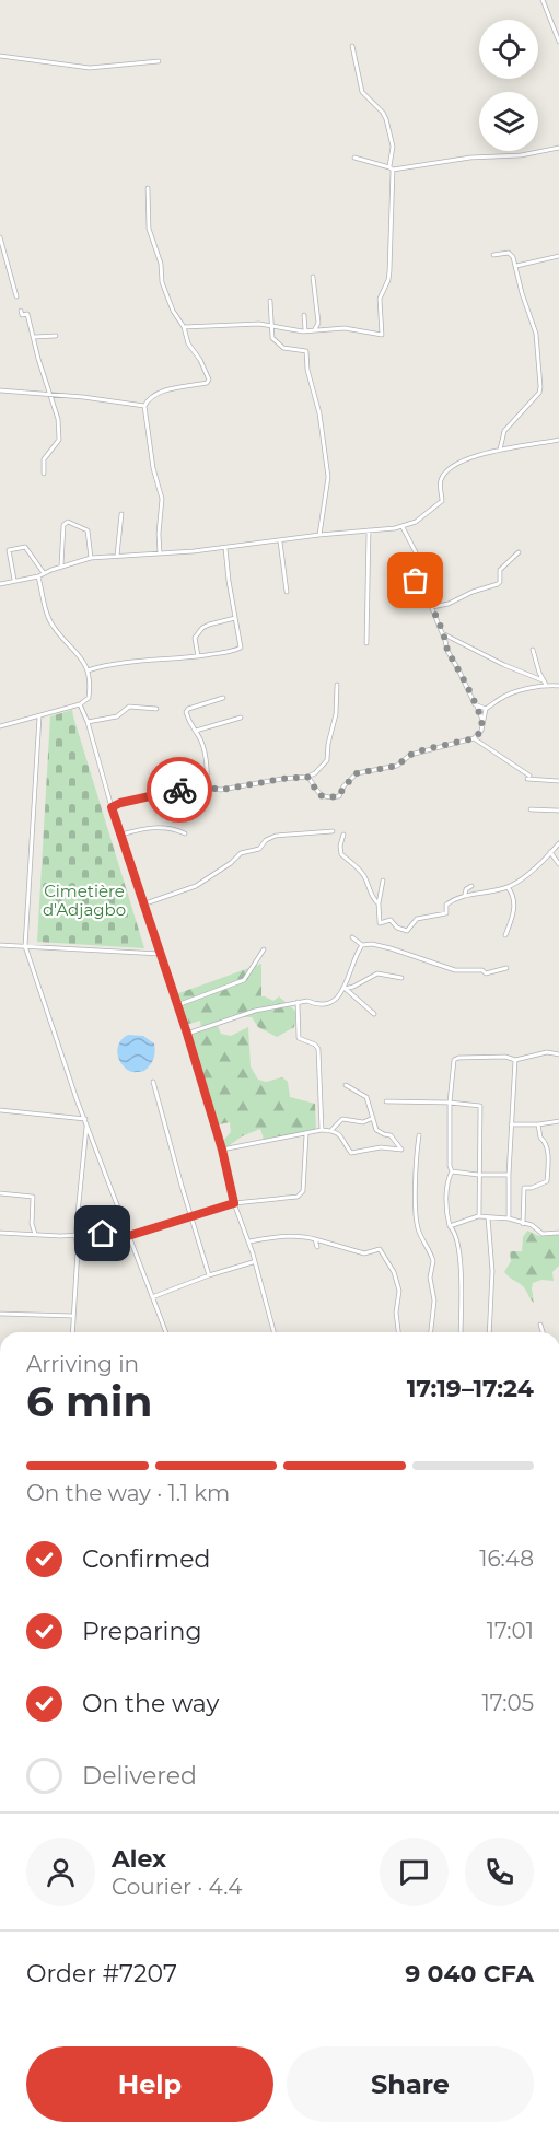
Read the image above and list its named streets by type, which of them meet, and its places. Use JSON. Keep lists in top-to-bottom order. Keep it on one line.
{"parks":["Cimetière d'Adjagbo"],"page":{"heading":["6 min","Arriving in","17:19–17:24"],"panel":["Alex","Courier · 4.4","Order #7207","9 040 CFA"],"bar":"On the way · 1.1 km","list":[["Confirmed","16:48"],["Preparing","17:01"],["On the way","17:05"],"Delivered"],"buttons":["Help","Share"]}}
